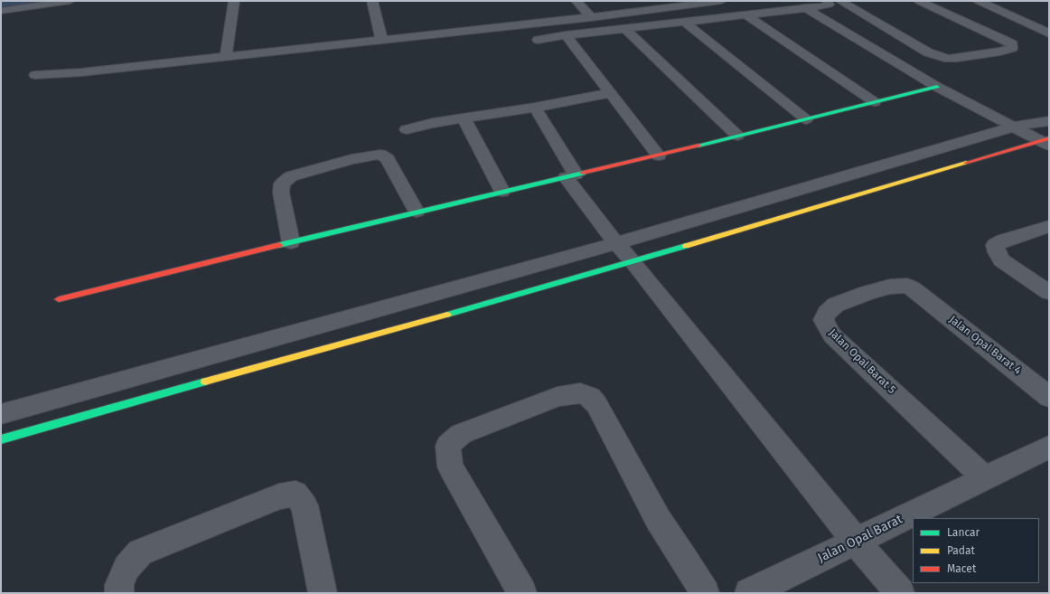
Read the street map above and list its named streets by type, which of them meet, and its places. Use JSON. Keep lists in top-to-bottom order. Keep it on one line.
{"streets":{"street":["Jalan Opal Barat 4","Jalan Opal Barat 5","Jalan Opal Barat"]},"crossings":[["Jalan Opal Barat 4","Jalan Opal Barat 5"],["Jalan Opal Barat 5","Jalan Opal Barat"]],"legend":["Lancar","Padat","Macet"]}
